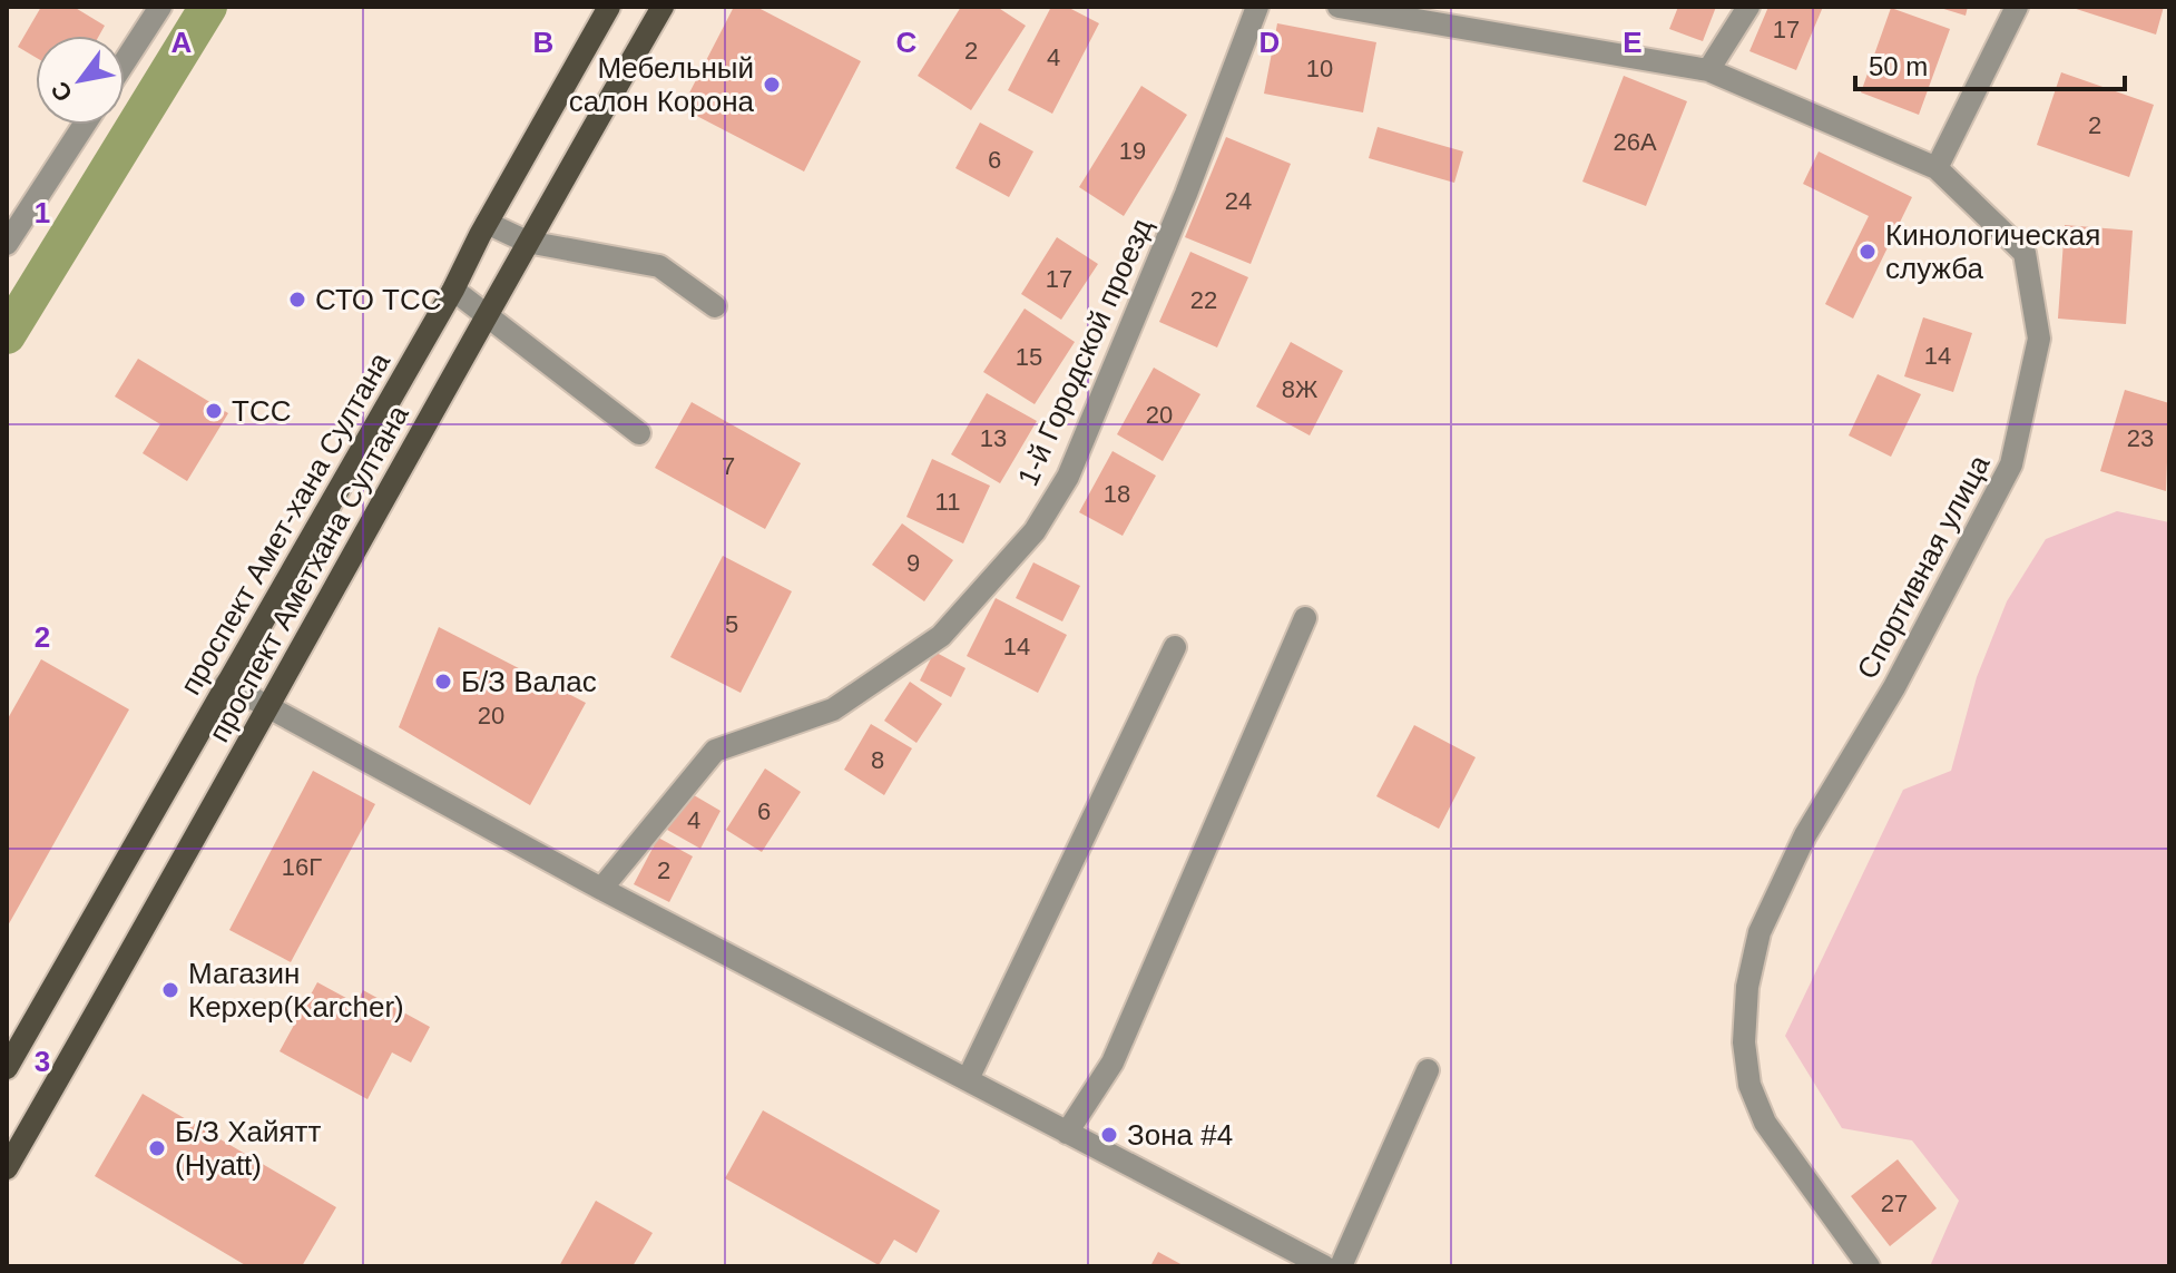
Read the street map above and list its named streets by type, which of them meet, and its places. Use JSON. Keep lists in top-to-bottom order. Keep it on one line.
{"streets":{"main road":["проспект Амет-хана Султана","проспект Аметхана Султана"],"street":["1-й Городской проезд","Спортивная улица"]},"places":["Мебельный салон Корона","Кинологическая служба","СТО ТСС","ТСС","Б/З Валас","Магазин Керхер(Karcher)","Зона #4","Б/З Хайятт (Hyatt)"],"house_numbers":["17","2","4","10","2","26А","19","6","24","17","22","14","15","8Ж","20","13","23","7","18","11","9","5","14","20","8","6","4","16Г","2","27"],"scale_bar":"50 m","north":"bottom left","grid":{"columns":["A","B","C","D","E"],"rows":["1","2","3"]}}
